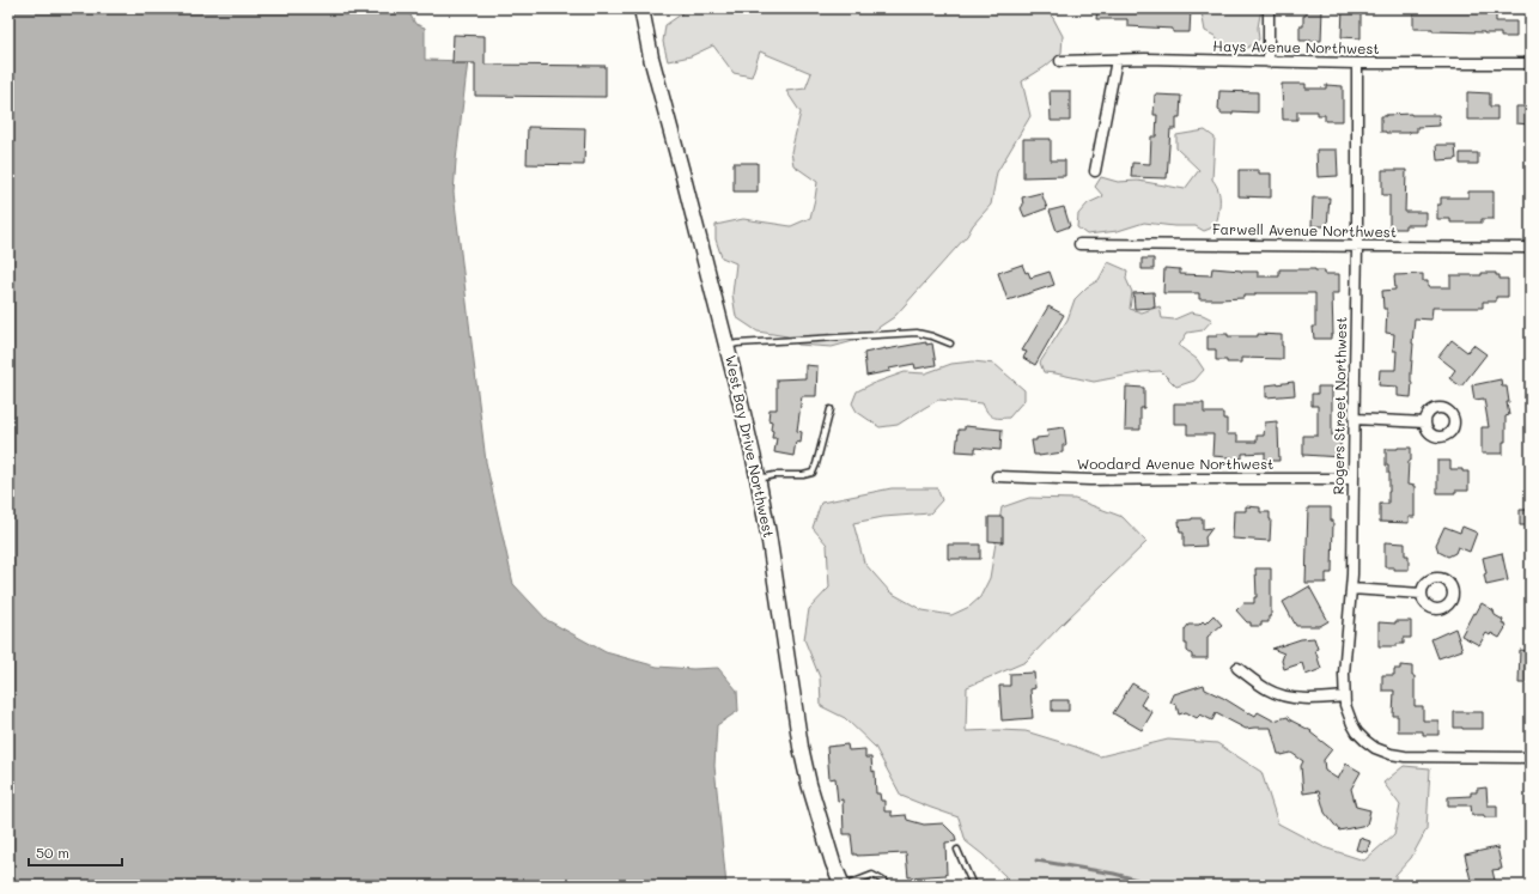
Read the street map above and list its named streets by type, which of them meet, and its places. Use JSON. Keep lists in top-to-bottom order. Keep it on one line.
{"streets":{"street":["Hays Avenue Northwest","Farwell Avenue Northwest","Rogers Street Northwest","West Bay Drive Northwest","Woodard Avenue Northwest"]},"crossings":[["Hays Avenue Northwest","Rogers Street Northwest"],["Farwell Avenue Northwest","Rogers Street Northwest"],["Rogers Street Northwest","Woodard Avenue Northwest"]],"scale_bar":"50 m"}
